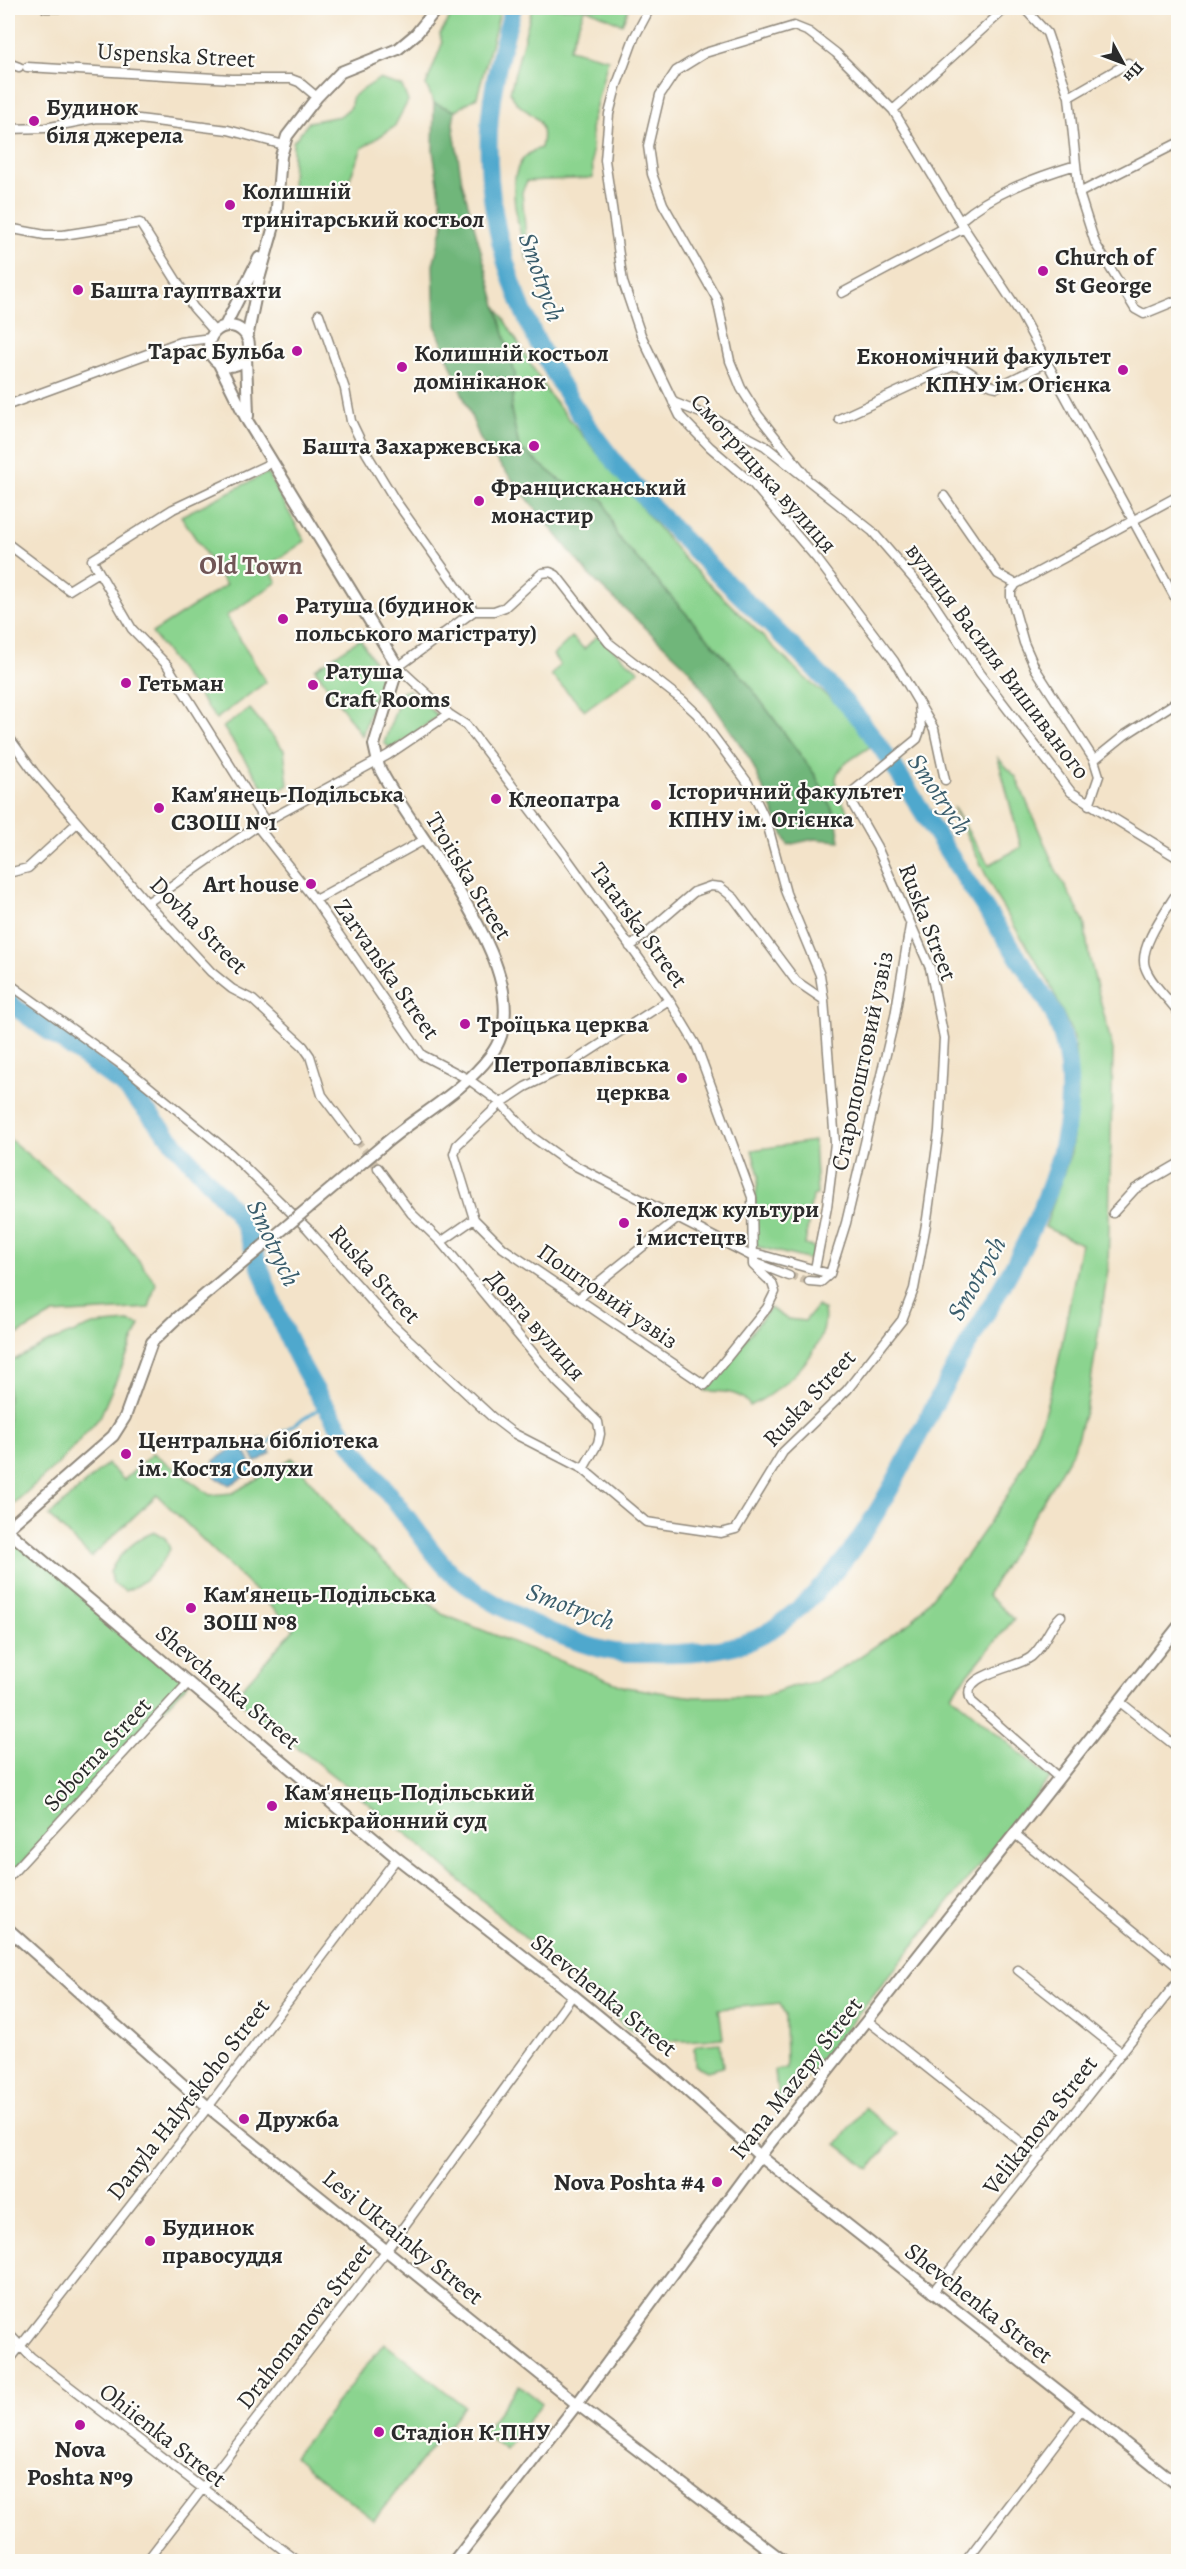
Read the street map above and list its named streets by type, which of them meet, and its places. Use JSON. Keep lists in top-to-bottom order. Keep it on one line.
{"streets":{"street":["Uspenska Street","Смотрицька вулиця","вулиця Василя Вишиваного","Troitska Street","Ruska Street","Dovha Street","Tatarska Street","Zarvanska Street","Старопоштовий узвіз","Поштовий узвіз","Довга вулиця","Shevchenka Street","Soborna Street","Ivana Mazepy Street","Danyla Halytskoho Street","Velikanova Street","Lesi Ukrainky Street","Drahomanova Street","Ohiienka Street"]},"crossings":[["Смотрицька вулиця","вулиця Василя Вишиваного"],["Смотрицька вулиця","Ruska Street"],["Troitska Street","Zarvanska Street"],["Troitska Street","Shevchenka Street"],["Ruska Street","Старопоштовий узвіз"],["Ruska Street","Довга вулиця"],["Tatarska Street","Zarvanska Street"],["Tatarska Street","Поштовий узвіз"],["Zarvanska Street","Поштовий узвіз"],["Shevchenka Street","Soborna Street"],["Shevchenka Street","Ivana Mazepy Street"],["Shevchenka Street","Danyla Halytskoho Street"],["Shevchenka Street","Velikanova Street"],["Shevchenka Street","Drahomanova Street"],["Ivana Mazepy Street","Lesi Ukrainky Street"],["Danyla Halytskoho Street","Lesi Ukrainky Street"],["Danyla Halytskoho Street","Ohiienka Street"],["Lesi Ukrainky Street","Drahomanova Street"],["Drahomanova Street","Ohiienka Street"]],"districts":["Old Town"],"water":["Smotrych"],"places":["Будинок біля джерела","Колишній тринітарський костьол","Church of St George","Башта гауптвахти","Тарас Бульба","Колишній костьол домініканок","Економічний факультет КПНУ ім. Огієнка","Башта Захаржевська","Францисканський монастир","Ратуша (будинок польського магістрату)","Гетьман","Ратуша Craft Rooms","Клеопатра","Історичний факультет КПНУ ім. Огієнка","Кам'янець-Подільська СЗОШ №1","Art house","Троїцька церква","Петропавлівська церква","Коледж культури і мистецтв","Центральна бібліотека ім. Костя Солухи","Кам'янець-Подільська ЗОШ №8","Кам'янець-Подільський міськрайонний суд","Дружба","Nova Poshta #4","Будинок правосуддя","Nova Poshta №9","Стадіон К-ПНУ"],"north":"bottom right"}
